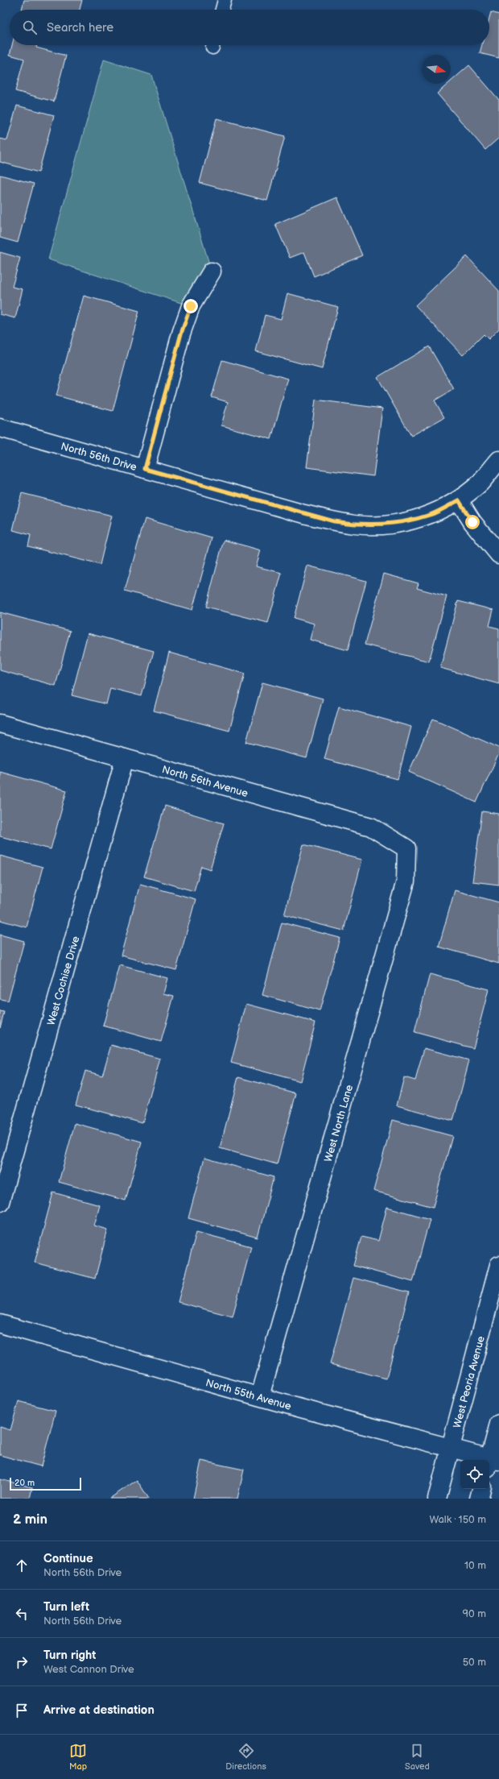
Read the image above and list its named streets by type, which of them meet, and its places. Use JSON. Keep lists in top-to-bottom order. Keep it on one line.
{"streets":{"street":["North 56th Drive","North 56th Avenue","West Cochise Drive","West North Lane","West Peoria Avenue","North 55th Avenue"]},"crossings":[["North 56th Avenue","West Cochise Drive"],["North 56th Avenue","West North Lane"],["West North Lane","North 55th Avenue"],["West Peoria Avenue","North 55th Avenue"]],"scale_bar":"20 m","north":"right","page":{"search":"Search here","scale":"20 m","heading":["2 min","Walk · 150 m"],"list":[["Continue","North 56th Drive","10 m"],["Turn left","North 56th Drive","90 m"],["Turn right","West Cannon Drive","50 m"],"Arrive at destination"],"nav":["Map","Directions","Saved"]}}
